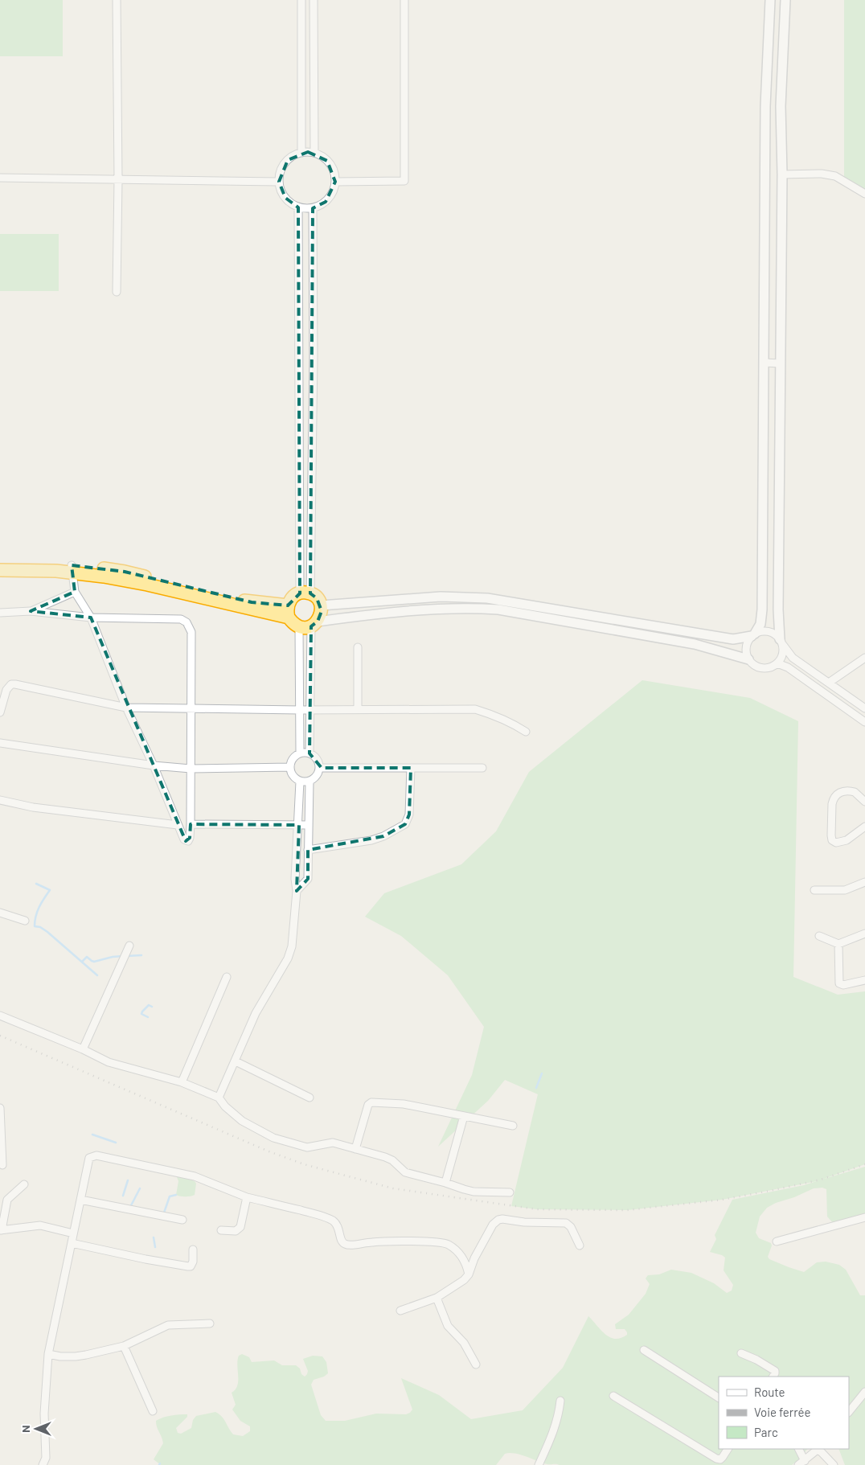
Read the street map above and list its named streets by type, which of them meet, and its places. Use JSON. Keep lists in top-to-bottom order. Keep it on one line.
{"legend":["Route","Voie ferrée","Parc"],"north":"left"}
